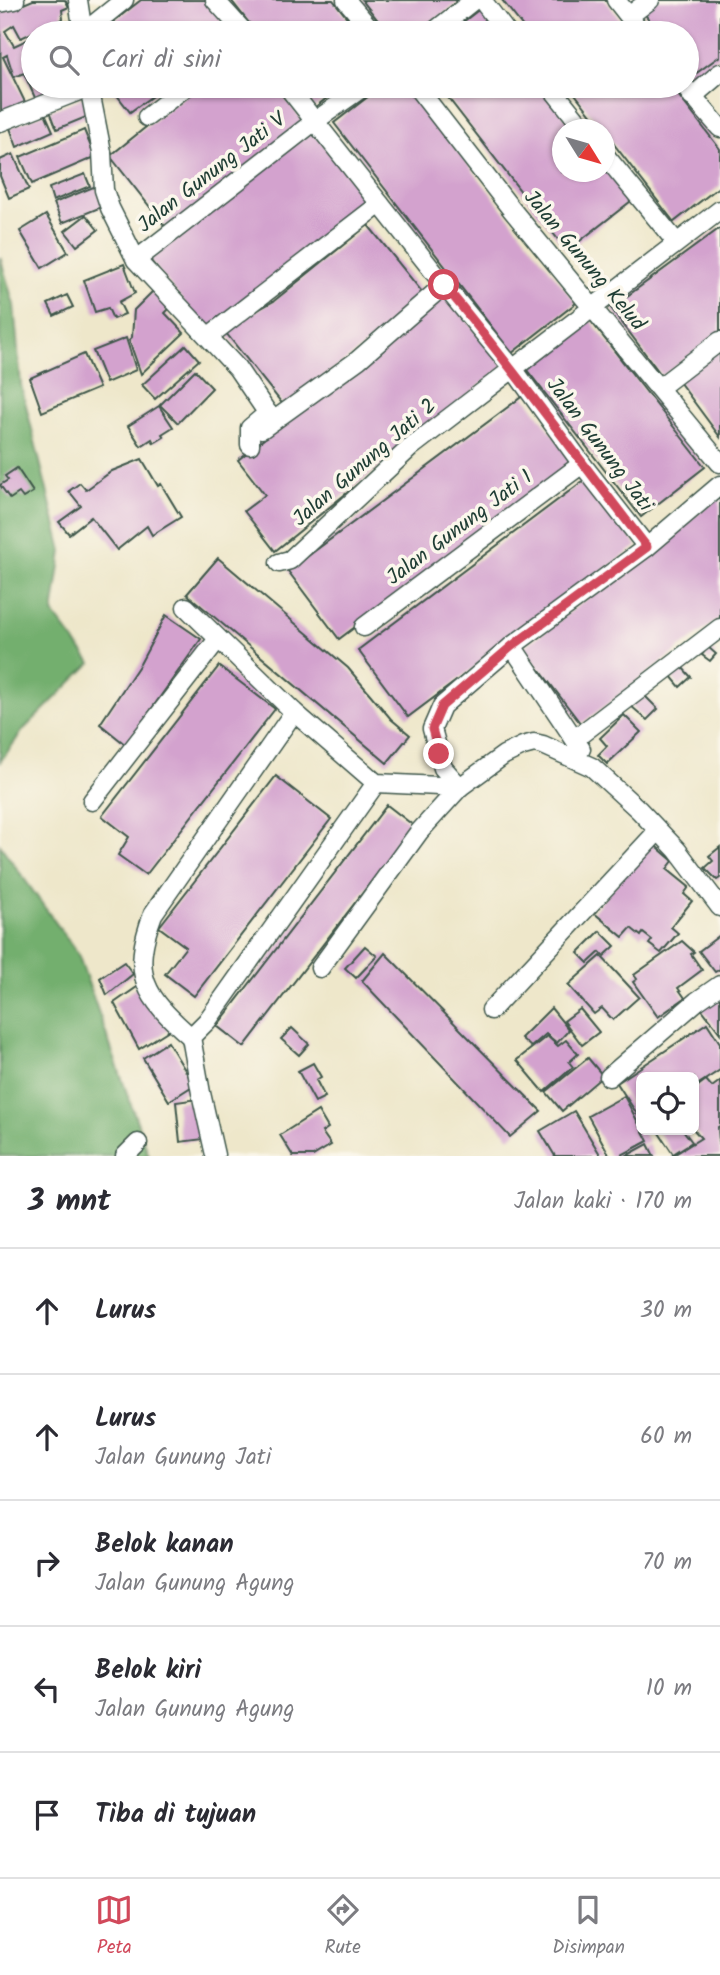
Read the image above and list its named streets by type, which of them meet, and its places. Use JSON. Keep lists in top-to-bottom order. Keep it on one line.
{"streets":{"street":["Jalan Gunung Jati V","Jalan Gunung Kelud","Jalan Gunung Jati","Jalan Gunung Jati 2","Jalan Gunung Jati 1"]},"crossings":[["Jalan Gunung Jati V","Jalan Gunung Jati"],["Jalan Gunung Kelud","Jalan Gunung Jati 2"],["Jalan Gunung Jati","Jalan Gunung Jati 2"],["Jalan Gunung Jati","Jalan Gunung Jati 1"]],"north":"bottom right","page":{"search":"Cari di sini","heading":["3 mnt","Jalan kaki · 170 m"],"list":[["Lurus","30 m"],["Lurus","Jalan Gunung Jati","60 m"],["Belok kanan","Jalan Gunung Agung","70 m"],["Belok kiri","Jalan Gunung Agung","10 m"],"Tiba di tujuan"],"nav":["Peta","Rute","Disimpan"]}}
